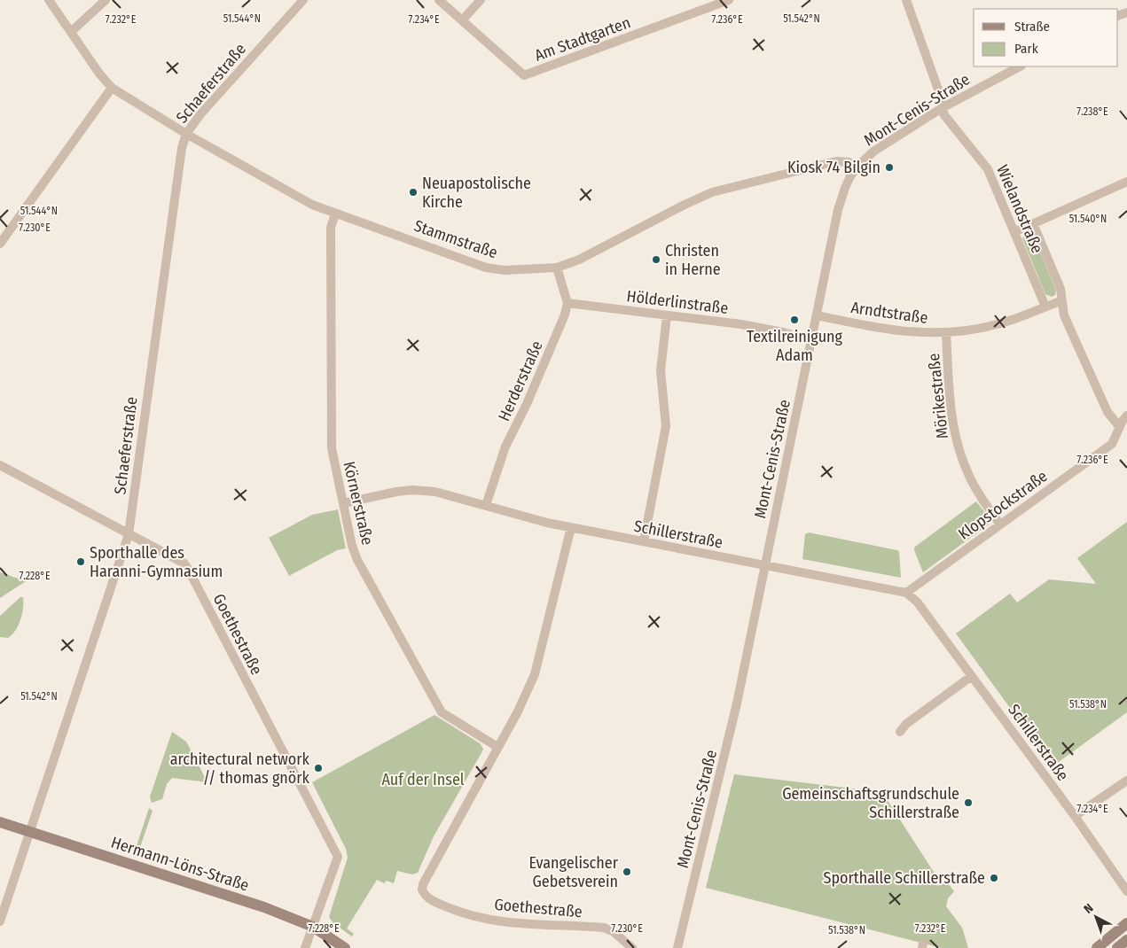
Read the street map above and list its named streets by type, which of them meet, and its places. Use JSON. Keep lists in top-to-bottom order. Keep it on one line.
{"streets":{"street":["Am Stadtgarten","Schaeferstraße","Mont-Cenis-Straße","Wielandstraße","Stammstraße","Hölderlinstraße","Arndtstraße","Herderstraße","Mörikestraße","Körnerstraße","Klopstockstraße","Schillerstraße","Goethestraße","Hermann-Löns-Straße"]},"crossings":[["Schaeferstraße","Stammstraße"],["Schaeferstraße","Goethestraße"],["Schaeferstraße","Hermann-Löns-Straße"],["Mont-Cenis-Straße","Wielandstraße"],["Mont-Cenis-Straße","Stammstraße"],["Mont-Cenis-Straße","Arndtstraße"],["Mont-Cenis-Straße","Schillerstraße"],["Wielandstraße","Arndtstraße"],["Wielandstraße","Klopstockstraße"],["Stammstraße","Körnerstraße"],["Hölderlinstraße","Herderstraße"],["Arndtstraße","Mörikestraße"],["Herderstraße","Schillerstraße"],["Mörikestraße","Klopstockstraße"],["Körnerstraße","Schillerstraße"],["Körnerstraße","Goethestraße"],["Klopstockstraße","Schillerstraße"],["Goethestraße","Hermann-Löns-Straße"]],"parks":["Auf der Insel"],"places":["Kiosk 74 Bilgin","Neuapostolische Kirche","Christen in Herne","Textilreinigung Adam","Sporthalle des Haranni-Gymnasium","architectural network // thomas gnörk","Gemeinschaftsgrundschule Schillerstraße","Evangelischer Gebetsverein","Sporthalle Schillerstraße"],"legend":["Straße","Park"],"north":"top left","coordinates":["51.544°N","51.542°N","7.236°E","7.232°E","7.234°E","7.238°E","51.540°N","7.230°E","7.228°E","51.538°N"]}
